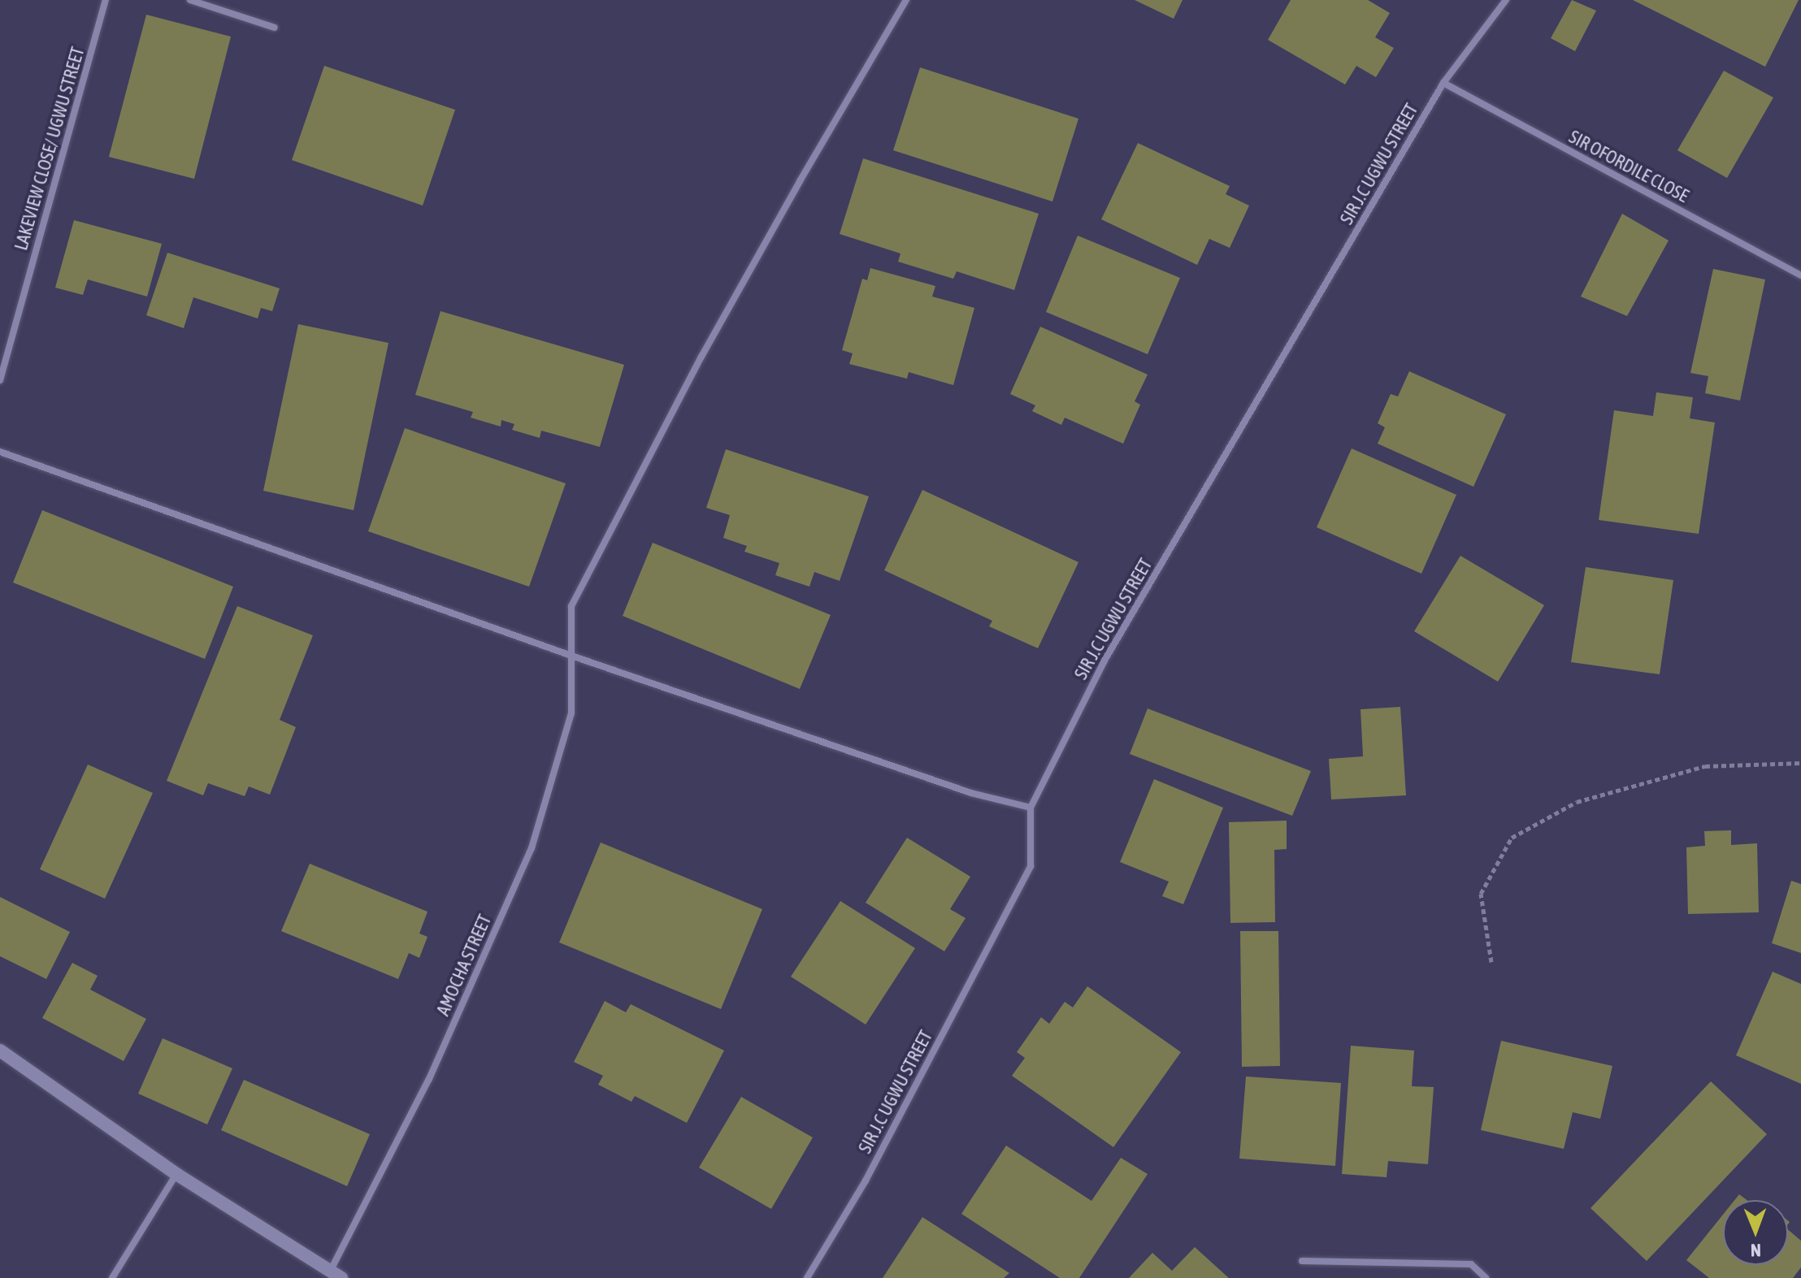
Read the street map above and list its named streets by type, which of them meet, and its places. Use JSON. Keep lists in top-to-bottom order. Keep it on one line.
{"streets":{"street":["LAKEVIEW CLOSE/ UGWU STREET","SIR J.C UGWU STREET","SIR OFORDILE CLOSE","AMOCHA STREET"]},"crossings":[["SIR J.C UGWU STREET","SIR OFORDILE CLOSE"]],"north":"bottom"}
